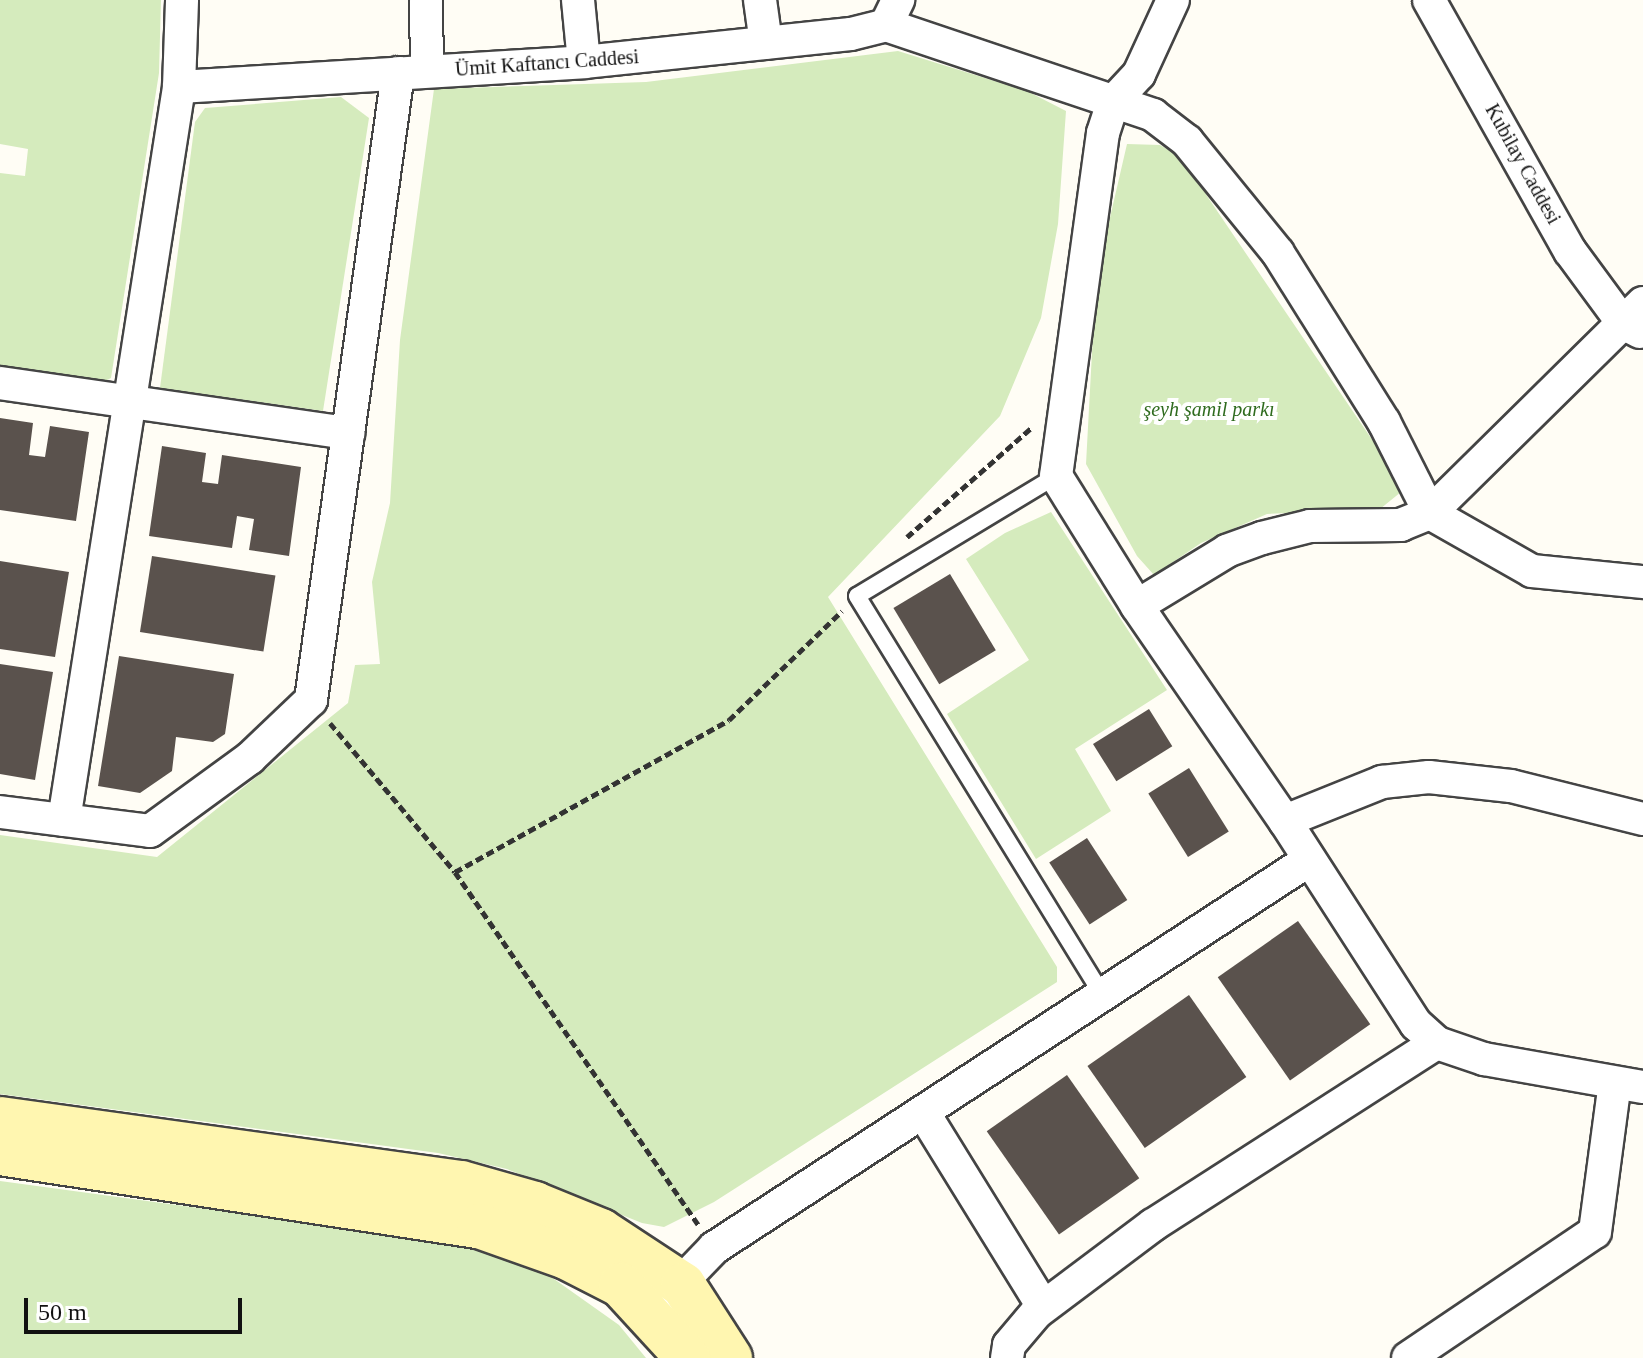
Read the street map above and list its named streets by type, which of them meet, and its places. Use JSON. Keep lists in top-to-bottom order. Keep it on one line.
{"streets":{"street":["Ümit Kaftancı Caddesi","Kubilay Caddesi"]},"parks":["şeyh şamil parkı"],"scale_bar":"50 m"}
